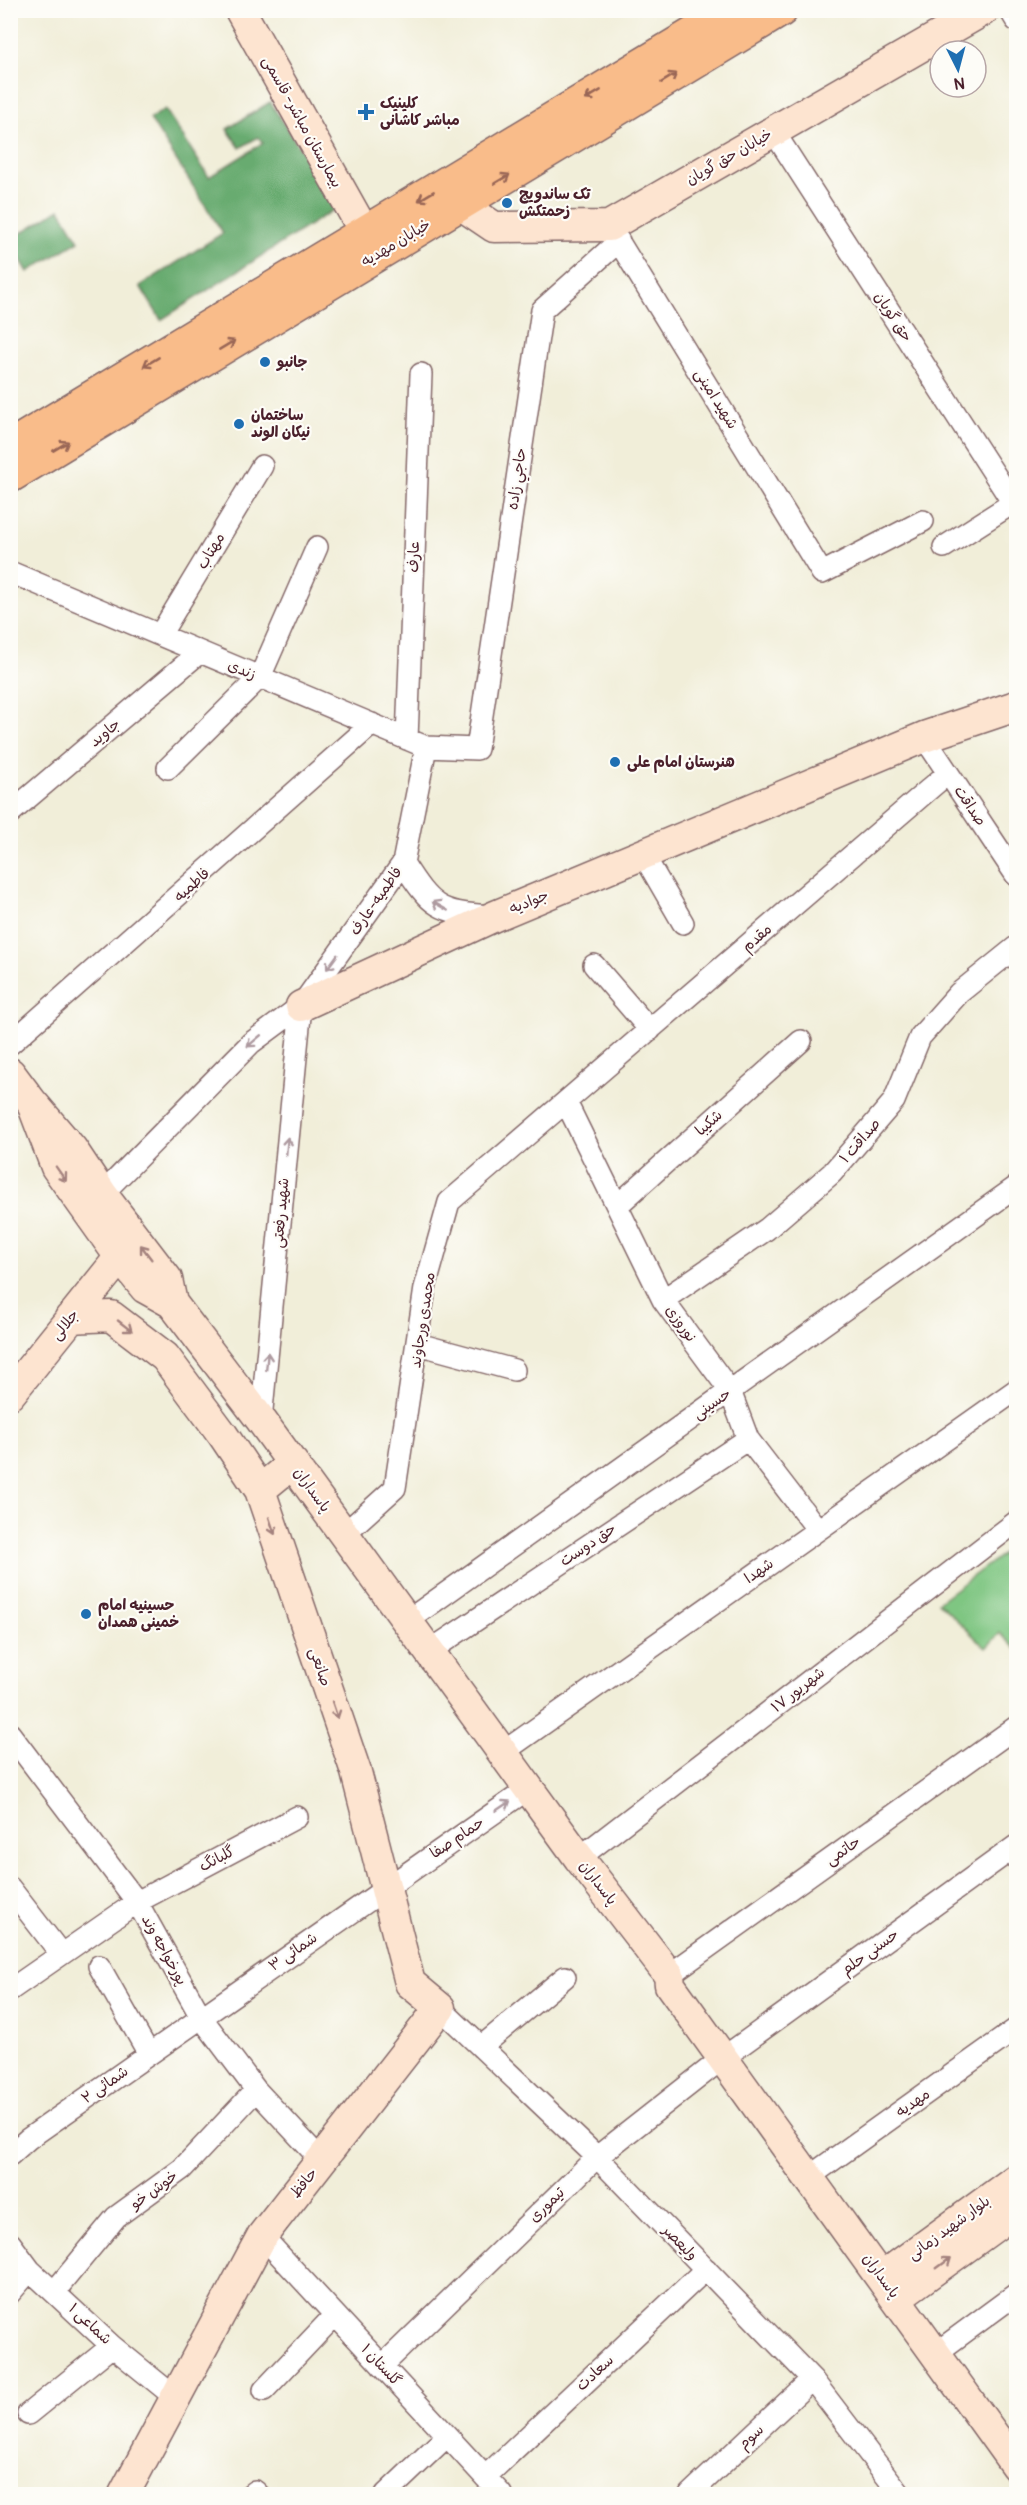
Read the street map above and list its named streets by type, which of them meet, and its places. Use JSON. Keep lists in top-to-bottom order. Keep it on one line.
{"streets":{"main road":["بیمارستان مباشر- قاسمی","خیابان حق گویان","خیابان مهدیه","جوادیه","جلالی","پاسداران","صانعی","حافظ","بلوار شهید زمانی"],"street":["حق گویان","شهید امینی","حاجي زاده","مهتاب","عارف","زندی","جاوید","صداقت","فاطمیه","فاطمیه-عارف","مقدم","شکیبا","صداقت ۱","شهید رفعتی","محمدی ورجاوند","نوروزی","حسینی","حق دوست","شهدا","۱۷ شهریور","حمام صفا","حاتمی","گلبانگ","پورخواجه وند","شمائی ۳","حسنی حلم","شمائی ۲","مهدیه","خوش خو","تیموری","ولیعصر","شماعی ۱","گلستان ۱","سعادت","سوم"]},"crossings":[["بیمارستان مباشر- قاسمی","خیابان مهدیه"],["خیابان حق گویان","خیابان مهدیه"],["خیابان حق گویان","حق گویان"],["خیابان حق گویان","شهید امینی"],["خیابان حق گویان","حاجي زاده"],["شهید امینی","حاجي زاده"],["حاجي زاده","زندی"],["مهتاب","زندی"],["عارف","زندی"],["عارف","فاطمیه-عارف"],["زندی","جاوید"],["زندی","فاطمیه"],["زندی","فاطمیه-عارف"],["صداقت","جوادیه"],["صداقت","مقدم"],["فاطمیه-عارف","جوادیه"],["فاطمیه-عارف","شهید رفعتی"],["جوادیه","شهید رفعتی"],["جوادیه","پاسداران"],["مقدم","محمدی ورجاوند"],["مقدم","نوروزی"],["شکیبا","نوروزی"],["صداقت ۱","نوروزی"],["شهید رفعتی","پاسداران"],["محمدی ورجاوند","نوروزی"],["محمدی ورجاوند","پاسداران"],["نوروزی","حسینی"],["نوروزی","حق دوست"],["نوروزی","شهدا"],["جلالی","پاسداران"],["جلالی","صانعی"],["حسینی","پاسداران"],["پاسداران","حق دوست"],["پاسداران","شهدا"],["پاسداران","۱۷ شهریور"],["پاسداران","حمام صفا"],["پاسداران","حاتمی"],["پاسداران","حسنی حلم"],["پاسداران","مهدیه"],["پاسداران","تیموری"],["پاسداران","بلوار شهید زمانی"],["صانعی","حمام صفا"],["صانعی","شمائی ۳"],["حمام صفا","شمائی ۳"],["گلبانگ","پورخواجه وند"],["پورخواجه وند","شمائی ۳"],["پورخواجه وند","شمائی ۲"],["پورخواجه وند","حافظ"],["پورخواجه وند","خوش خو"],["شمائی ۳","شمائی ۲"],["حسنی حلم","تیموری"],["حافظ","ولیعصر"],["حافظ","شماعی ۱"],["حافظ","گلستان ۱"],["خوش خو","شماعی ۱"],["تیموری","ولیعصر"],["تیموری","گلستان ۱"],["ولیعصر","سعادت"],["ولیعصر","سوم"],["گلستان ۱","سعادت"]],"one_way":["فاطمیه-عارف","شهید رفعتی","صانعی"],"places":{"health":["کلینیک مباشر کاشانی"],"other":["تک ساندویچ زحمتکش","جانبو","ساختمان نیکان الوند","هنرستان امام علی","حسینیه امام خمینی همدان"]},"north":"bottom"}
